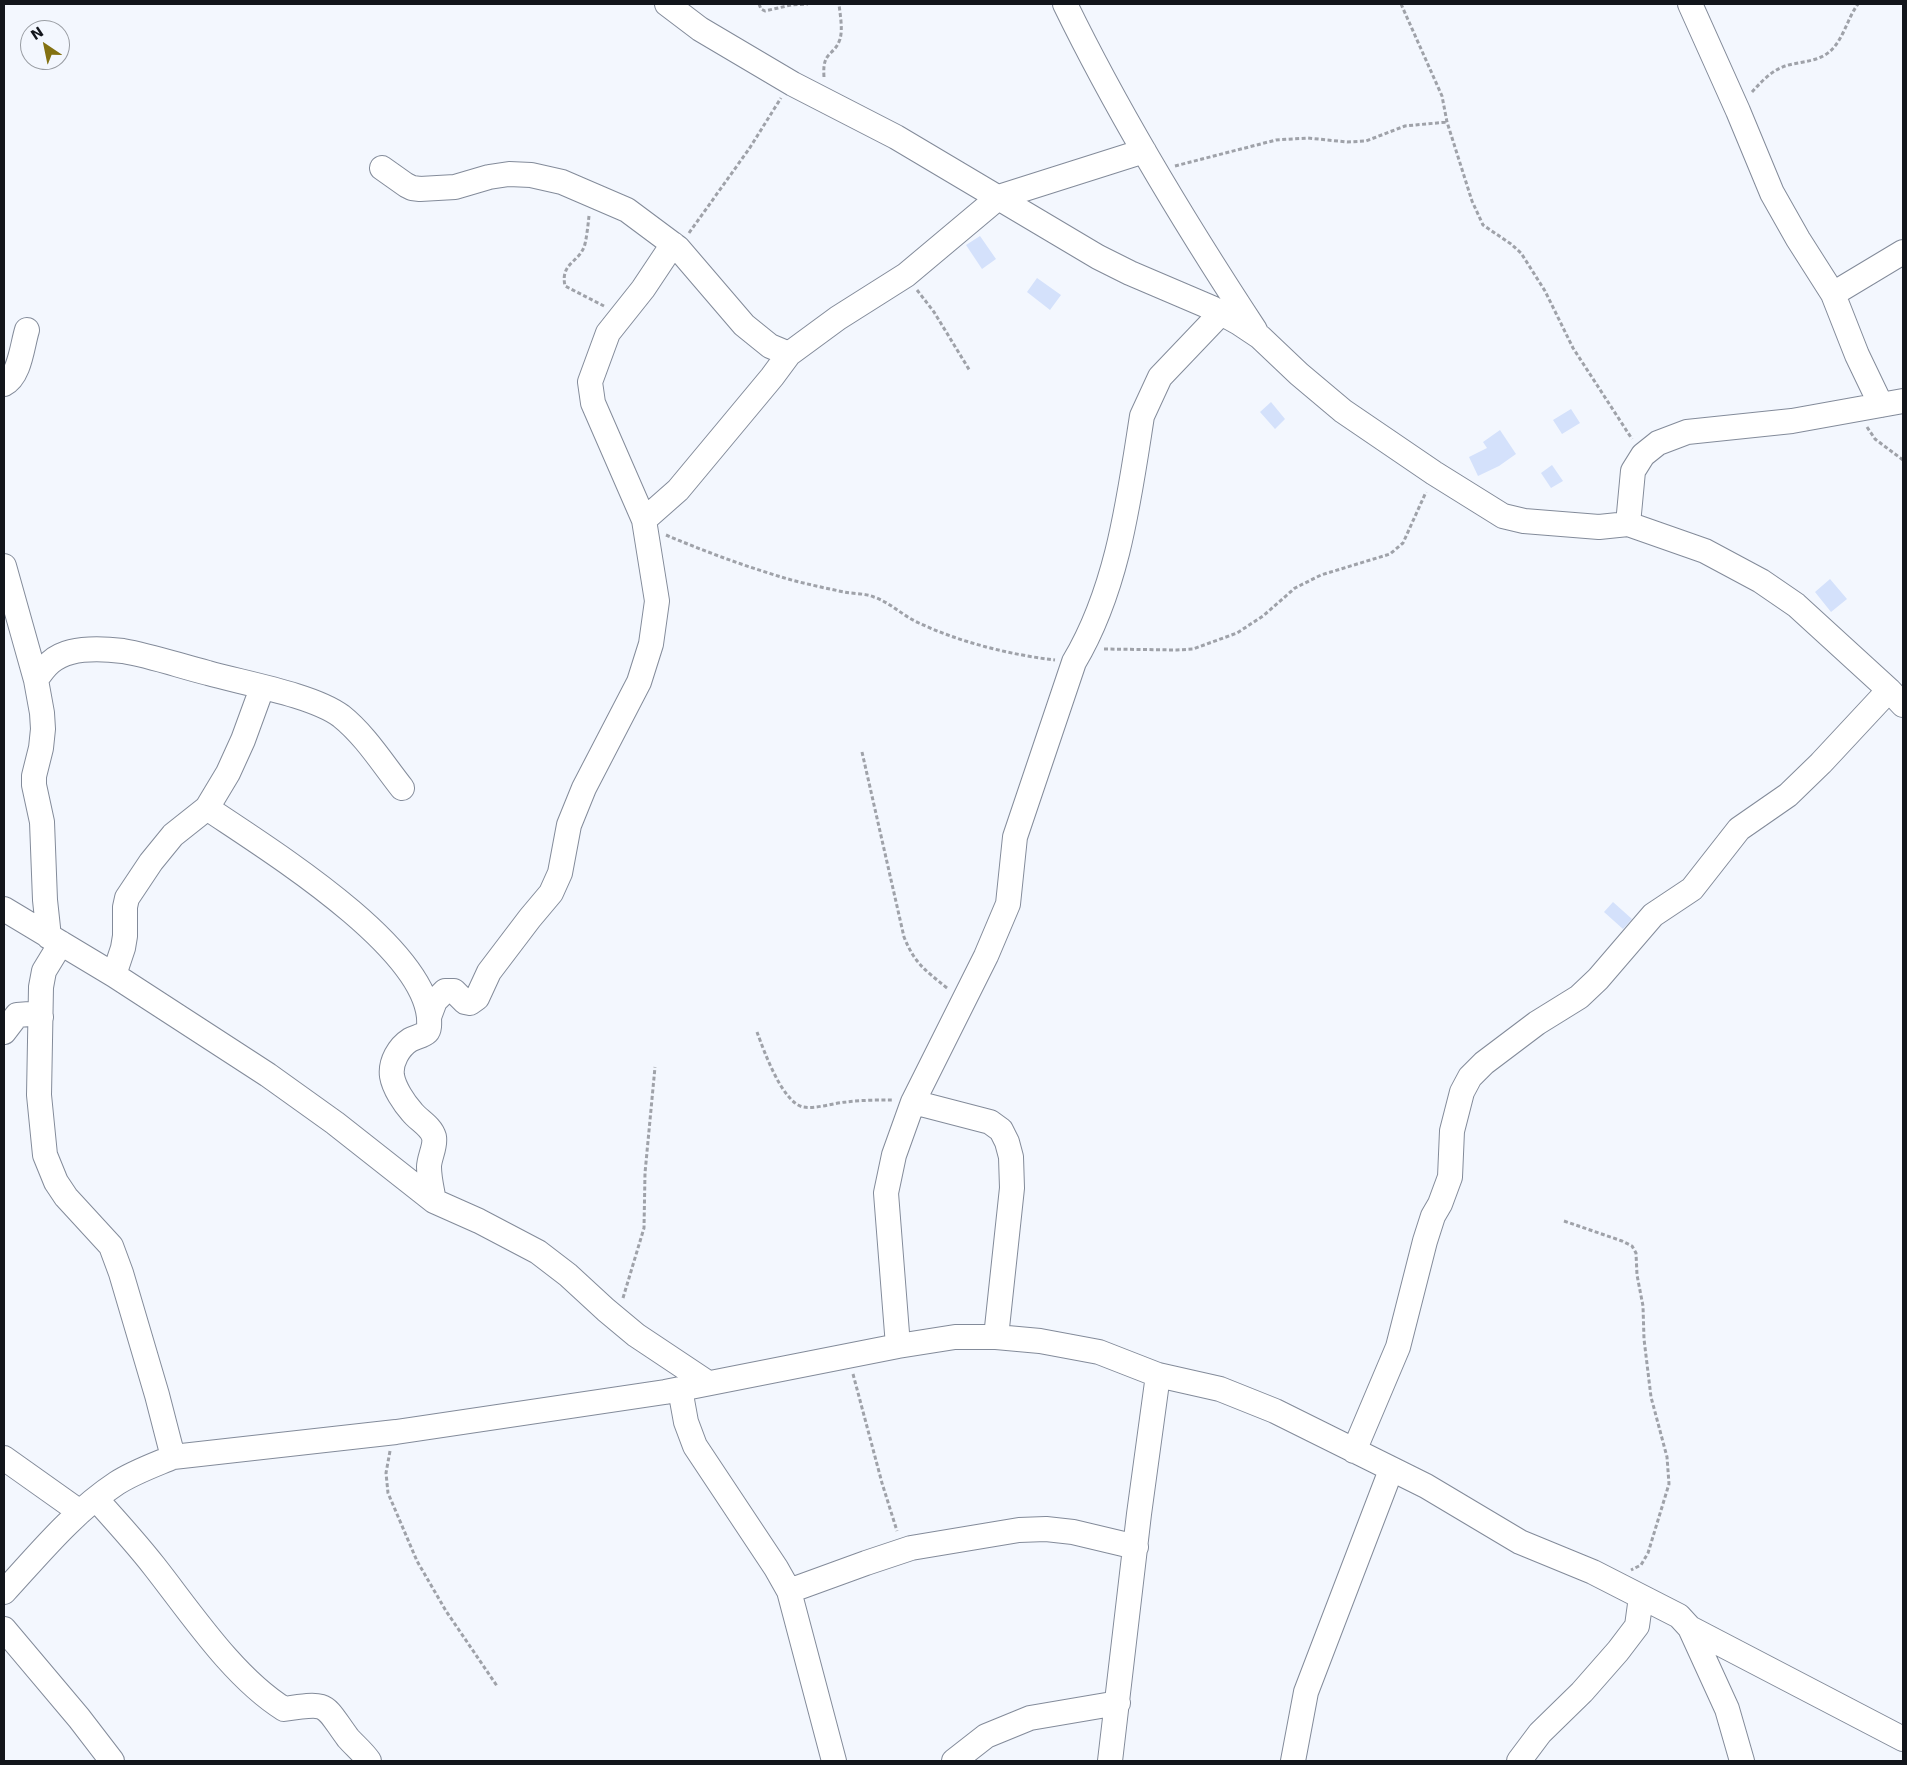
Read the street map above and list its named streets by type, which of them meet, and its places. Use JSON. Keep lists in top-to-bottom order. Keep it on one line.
{"north":"top left"}
